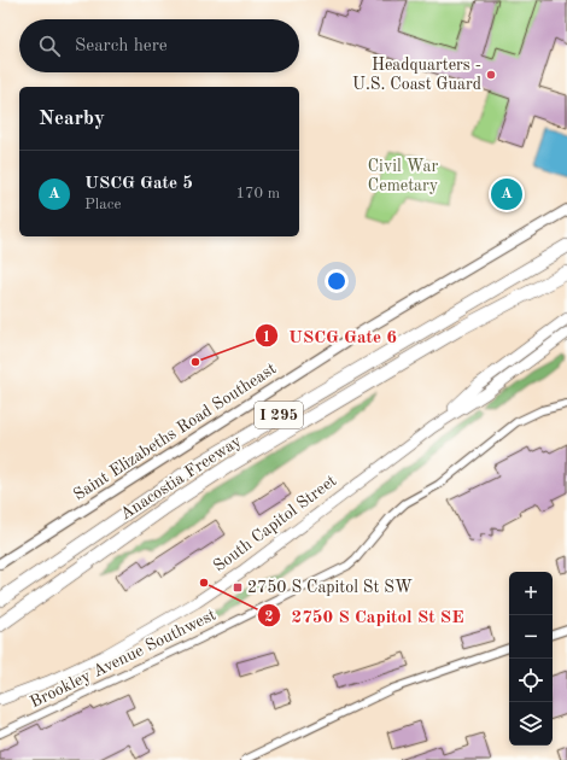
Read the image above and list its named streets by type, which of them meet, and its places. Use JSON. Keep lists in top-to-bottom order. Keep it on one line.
{"streets":{"highway":["I 295","Anacostia Freeway"],"main road":["Saint Elizabeths Road Southeast","South Capitol Street"],"street":["Brookley Avenue Southwest"]},"parks":["Civil War Cemetary"],"places":{"other":["Headquarters - U.S. Coast Guard","USCG Gate 6","2750 S Capitol St SE"],"transit":["2750 S Capitol St SW"]},"page":{"search":"Search here","heading":"Nearby","list":[{"mark":"A","name":"USCG Gate 5","note":"Place","value":"170 m"}],"pins":"A","map_buttons":["+","−"]}}
